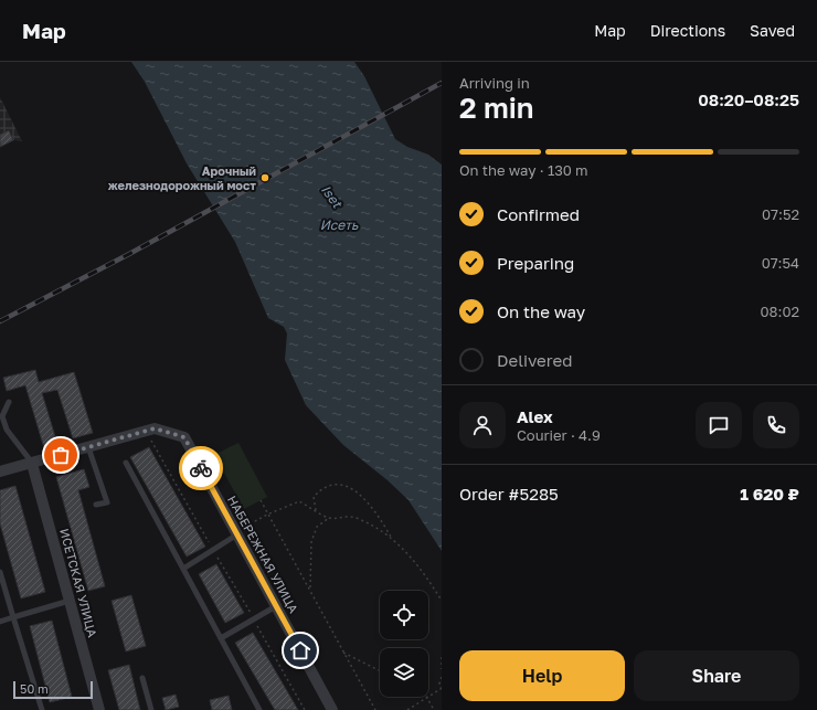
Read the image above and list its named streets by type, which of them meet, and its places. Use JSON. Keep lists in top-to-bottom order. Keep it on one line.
{"streets":{"street":["НАБЕРЕЖНАЯ УЛИЦА","ИСЕТСКАЯ УЛИЦА"]},"water":["Iset","Исеть"],"places":["Арочный железнодорожный мост"],"scale_bar":"50 m","page":{"header":"Map","nav":["Map","Directions","Saved"],"heading":["2 min","Arriving in","08:20–08:25"],"panel":["Alex","Courier · 4.9","Order #5285","1 620 ₽"],"bar":"On the way · 130 m","list":[["Confirmed","07:52"],["Preparing","07:54"],["On the way","08:02"],"Delivered"],"buttons":["Help","Share"],"scale":"50 m"}}
